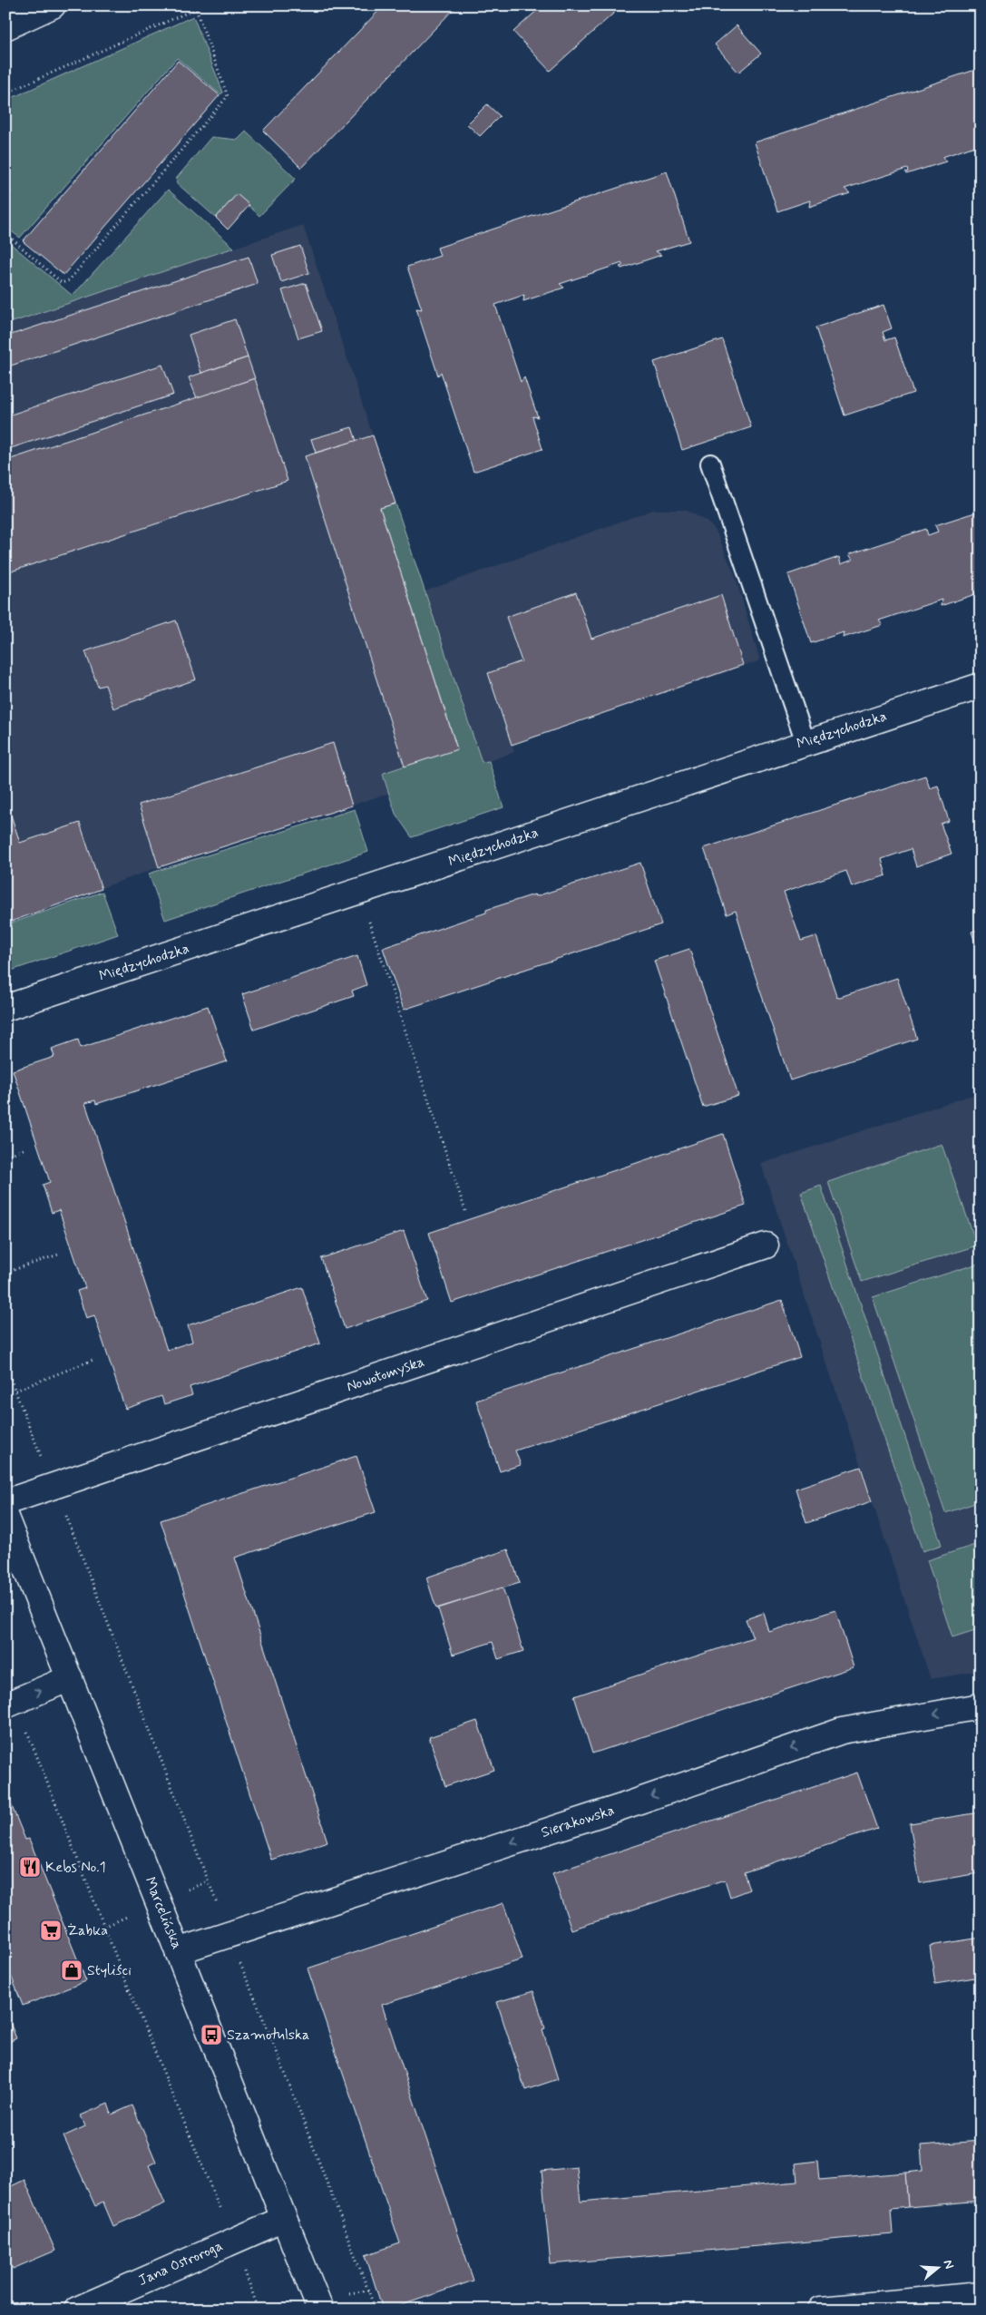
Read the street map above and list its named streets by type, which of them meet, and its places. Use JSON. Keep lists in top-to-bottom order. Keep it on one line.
{"streets":{"street":["Międzychodzka","Nowotomyska","Sierakowska","Marcelińska","Jana Ostroroga"]},"crossings":[["Sierakowska","Marcelińska"],["Marcelińska","Jana Ostroroga"]],"one_way":["Sierakowska"],"places":{"restaurant":["Kebs No.1"],"supermarket":["Żabka"],"shop":["Styliści"],"bus stop":["Szamotulska"]},"north":"right"}
